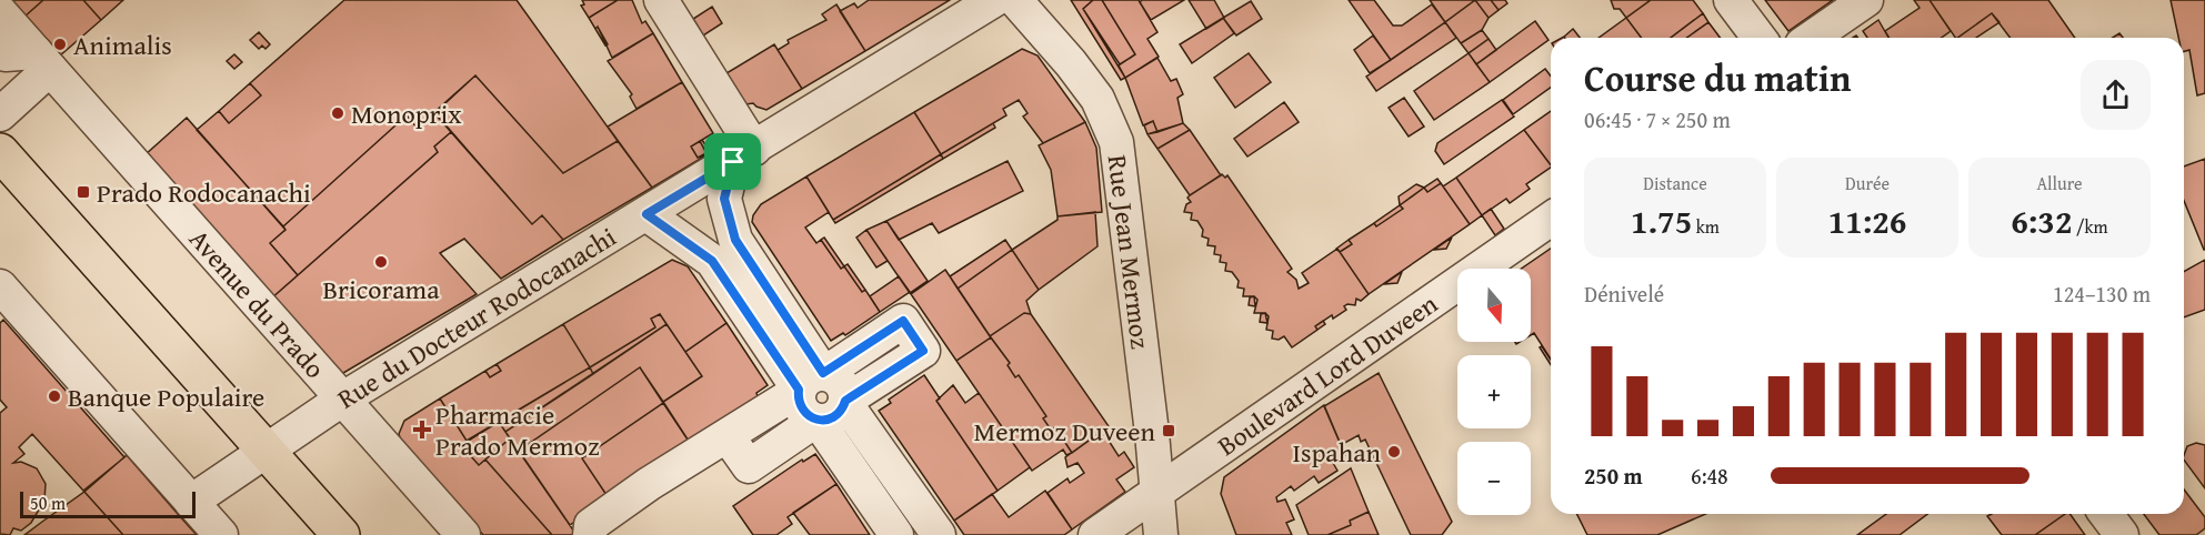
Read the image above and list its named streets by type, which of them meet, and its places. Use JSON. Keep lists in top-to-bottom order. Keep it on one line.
{"streets":{"street":["Rue Jean Mermoz","Avenue du Prado","Rue du Docteur Rodocanachi","Boulevard Lord Duveen"]},"crossings":[["Rue Jean Mermoz","Boulevard Lord Duveen"],["Avenue du Prado","Rue du Docteur Rodocanachi"]],"places":{"other":["Animalis","Monoprix","Bricorama","Banque Populaire","Ispahan"],"transit":["Prado Rodocanachi","Mermoz Duveen"],"health":["Pharmacie Prado Mermoz"]},"scale_bar":"50 m","north":"bottom","page":{"heading":["Course du matin","06:45 · 7 × 250 m"],"stats":[["Distance","1.75 km"],["Durée","11:26"],["Allure","6:32 /km"]],"chart":["Dénivelé","124–130 m"],"map_buttons":["+","−"],"list":[{"name":"250 m","note":"6:48"}],"scale":"50 m"}}
